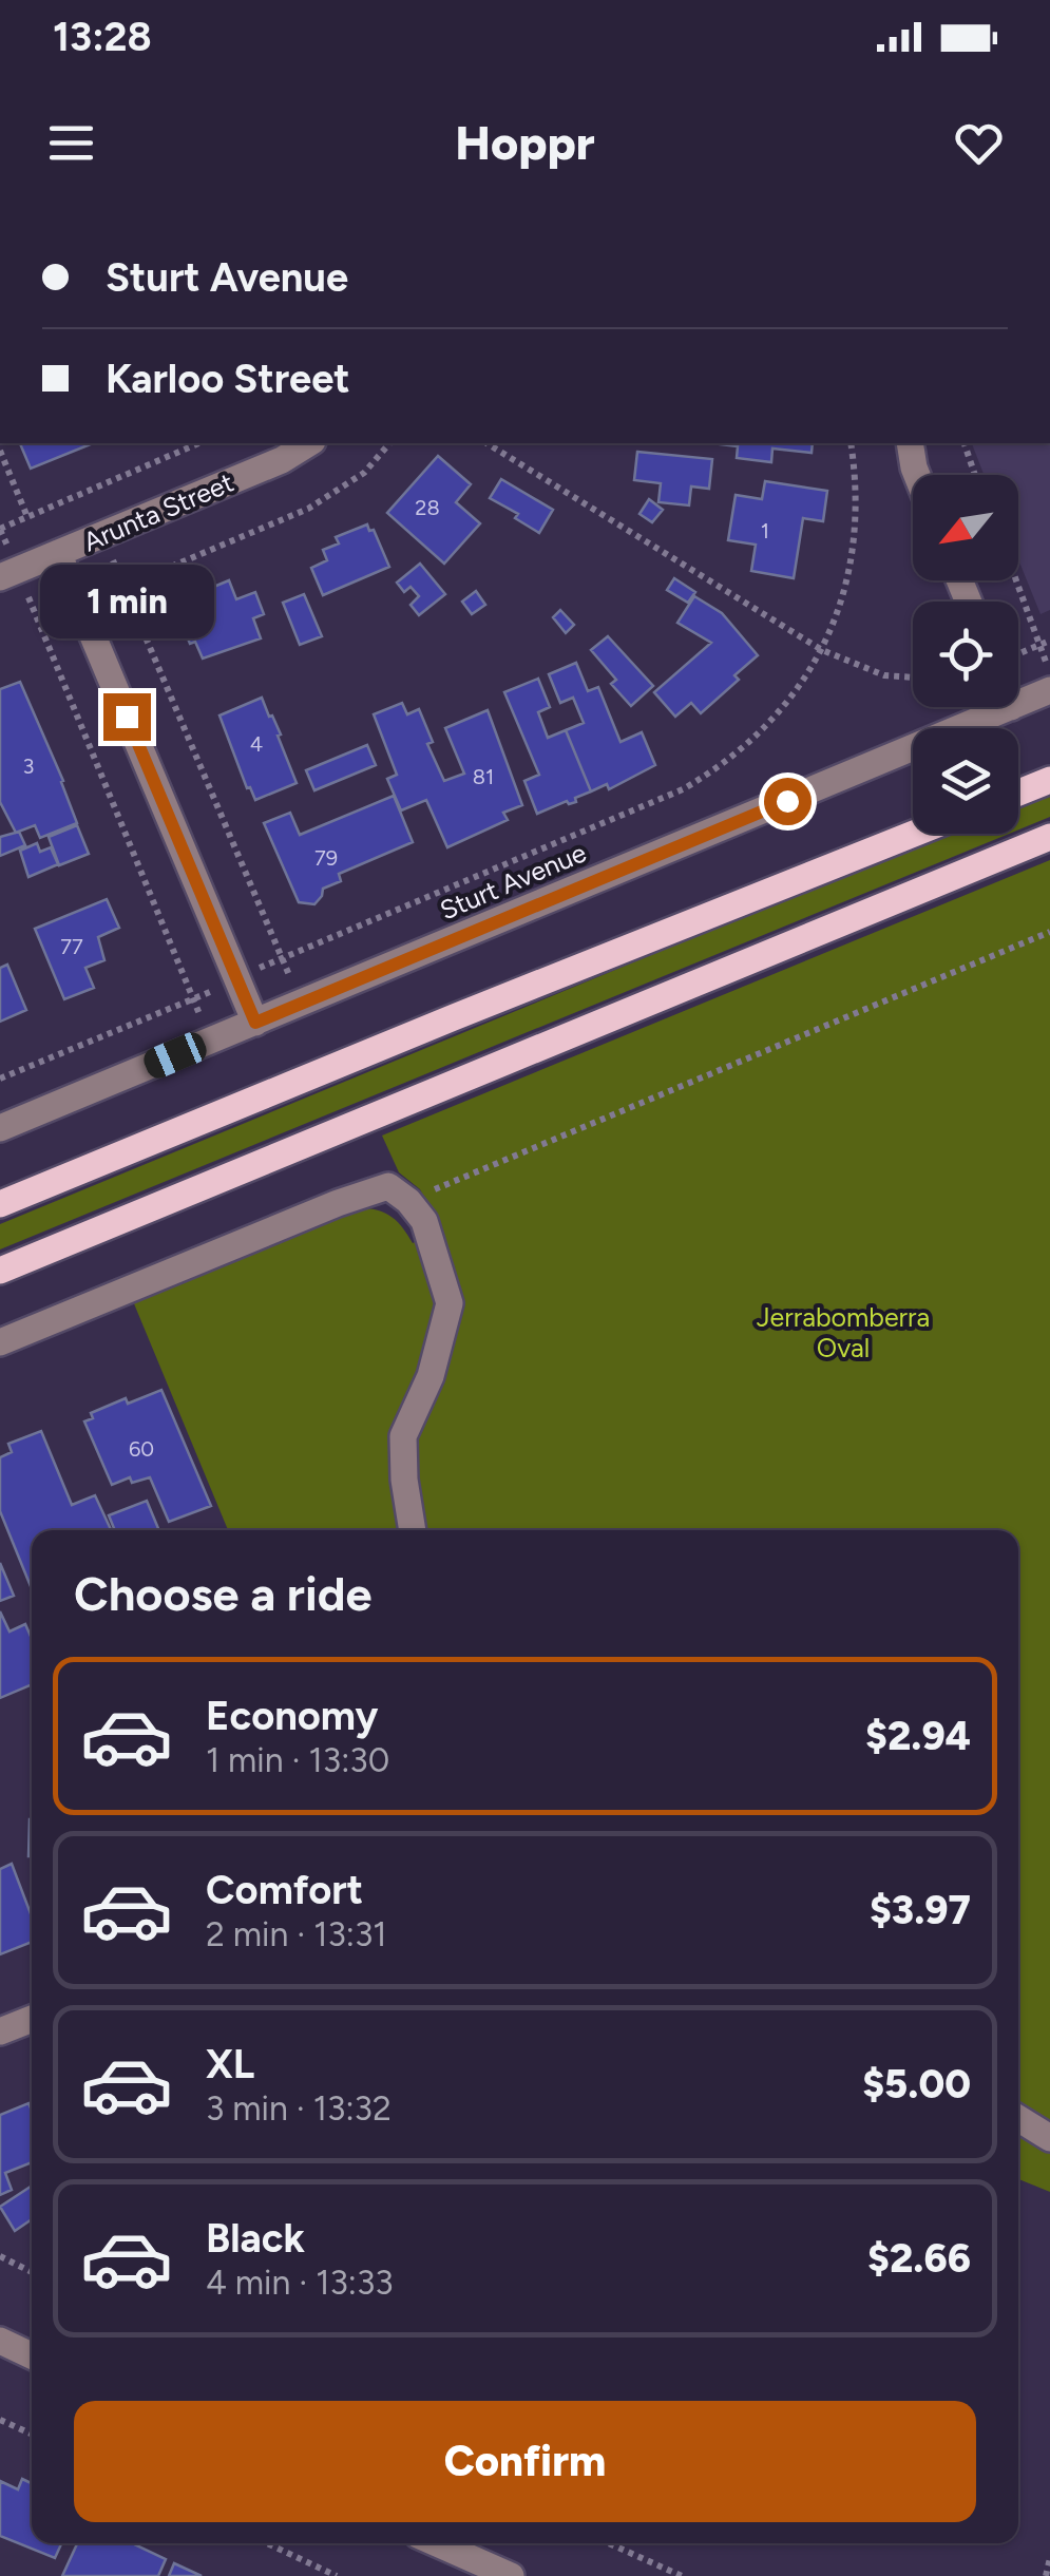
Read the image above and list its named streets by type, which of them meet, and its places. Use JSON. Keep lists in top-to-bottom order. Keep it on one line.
{"streets":{"street":["Arunta Street","Sturt Avenue"]},"parks":["Jerrabomberra Oval"],"house_numbers":["28","1","4","3","81","79","77","60"],"north":"bottom left","page":{"status":"13:28","header":"Hoppr","banner":["Sturt Avenue","Karloo Street"],"bubble":"1 min","heading":"Choose a ride","list":[{"name":"Economy","note":"1 min · 13:30","value":"$2.94"},{"name":"Comfort","note":"2 min · 13:31","value":"$3.97"},{"name":"XL","note":"3 min · 13:32","value":"$5.00"},{"name":"Black","note":"4 min · 13:33","value":"$2.66"}],"buttons":"Confirm"}}
